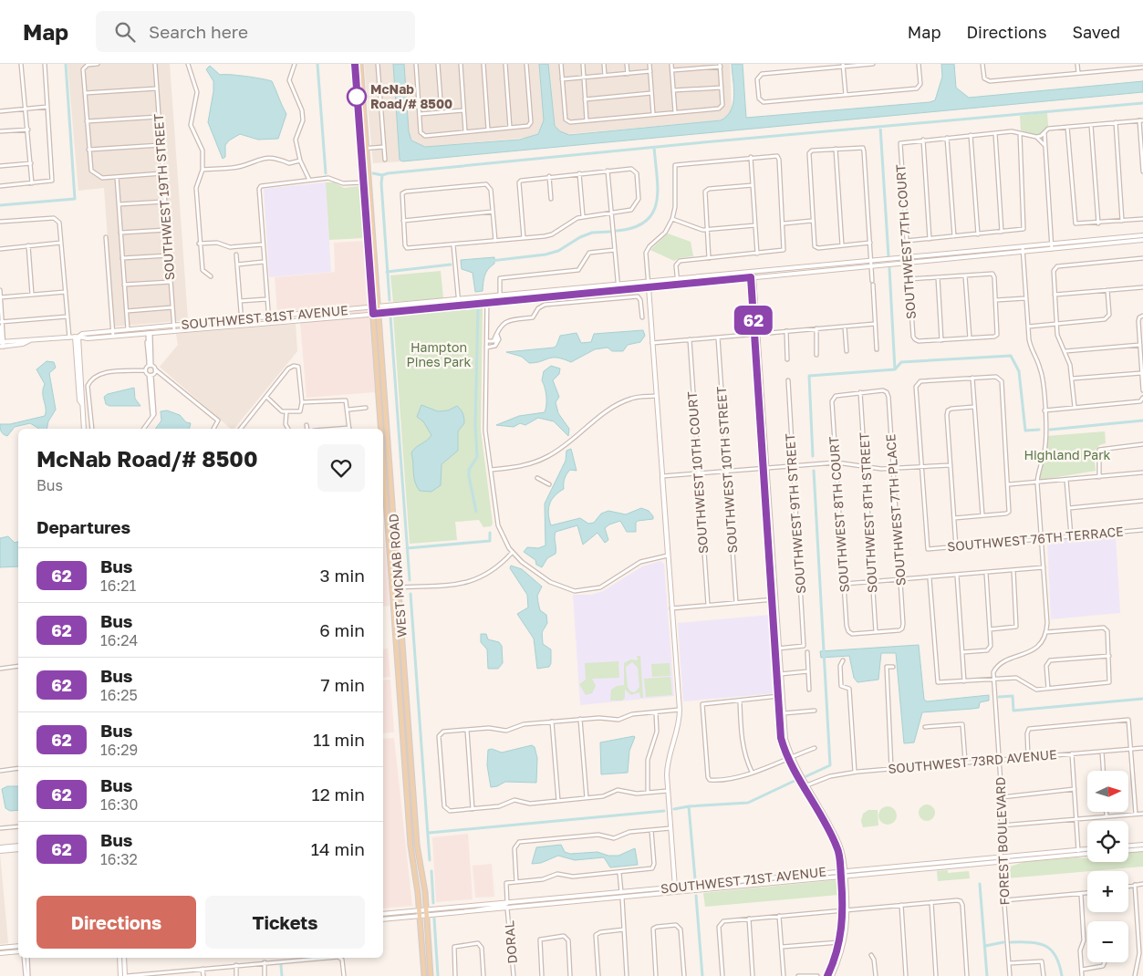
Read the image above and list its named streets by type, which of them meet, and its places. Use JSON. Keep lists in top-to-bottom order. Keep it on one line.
{"streets":{"main road":["WEST MCNAB ROAD"],"street":["SOUTHWEST 19TH STREET","SOUTHWEST 7TH COURT","SOUTHWEST 81ST AVENUE","SOUTHWEST 10TH STREET","SOUTHWEST 10TH COURT","SOUTHWEST 7TH PLACE","SOUTHWEST 8TH STREET","SOUTHWEST 9TH STREET","SOUTHWEST 8TH COURT","SOUTHWEST 76TH TERRACE","SOUTHWEST 73RD AVENUE","FOREST BOULEVARD","SOUTHWEST 71ST AVENUE","DORAL"]},"crossings":[["SOUTHWEST 19TH STREET","SOUTHWEST 81ST AVENUE"],["SOUTHWEST 7TH COURT","SOUTHWEST 81ST AVENUE"],["SOUTHWEST 81ST AVENUE","WEST MCNAB ROAD"],["SOUTHWEST 7TH PLACE","SOUTHWEST 8TH STREET"],["SOUTHWEST 7TH PLACE","SOUTHWEST 8TH COURT"],["SOUTHWEST 8TH STREET","SOUTHWEST 8TH COURT"],["WEST MCNAB ROAD","SOUTHWEST 71ST AVENUE"],["SOUTHWEST 73RD AVENUE","FOREST BOULEVARD"],["FOREST BOULEVARD","SOUTHWEST 71ST AVENUE"],["SOUTHWEST 71ST AVENUE","DORAL"]],"parks":["Hampton Pines Park","Highland Park"],"places":["McNab Road/# 8500"],"lines":["bus line 62"],"north":"right","page":{"header":"Map","search":"Search here","nav":["Map","Directions","Saved"],"on_map":"62","heading":[["McNab Road/# 8500","Bus"],"Departures"],"list":[{"mark":"62","name":"Bus","note":"16:21","value":"3 min"},{"mark":"62","name":"Bus","note":"16:24","value":"6 min"},{"mark":"62","name":"Bus","note":"16:25","value":"7 min"},{"mark":"62","name":"Bus","note":"16:29","value":"11 min"},{"mark":"62","name":"Bus","note":"16:30","value":"12 min"},{"mark":"62","name":"Bus","note":"16:32","value":"14 min"}],"map_buttons":["+","−"],"buttons":["Directions","Tickets"]}}
